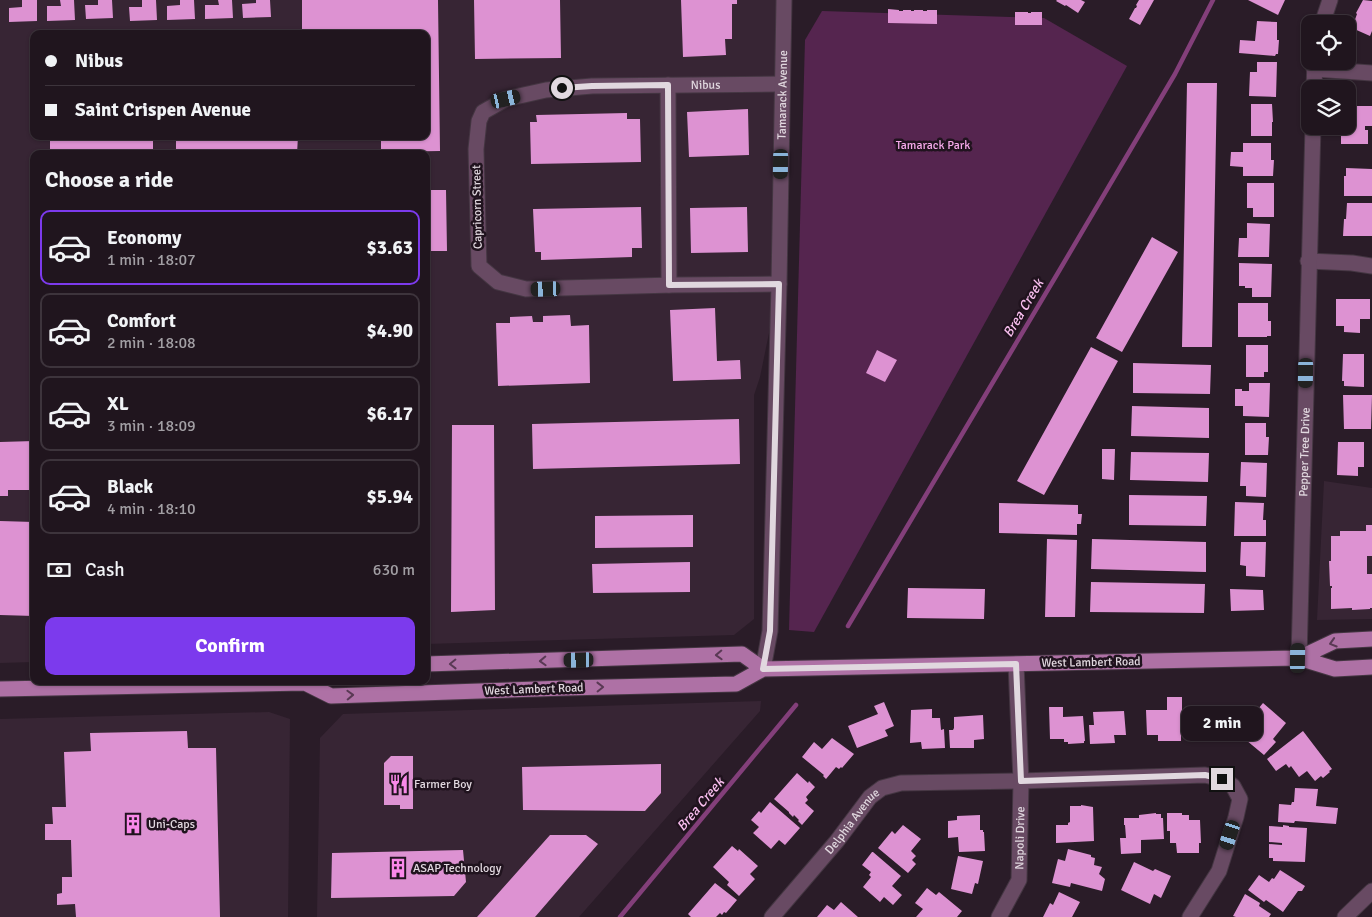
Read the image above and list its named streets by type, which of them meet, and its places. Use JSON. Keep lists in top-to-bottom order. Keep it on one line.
{"streets":{"main road":["West Lambert Road"],"street":["Nibus","Tamarack Avenue","Capricorn Street","Pepper Tree Drive","Delphia Avenue","Napoli Drive"]},"crossings":[["Nibus","Tamarack Avenue"],["Nibus","Capricorn Street"],["Tamarack Avenue","Capricorn Street"],["Tamarack Avenue","West Lambert Road"],["Pepper Tree Drive","West Lambert Road"],["West Lambert Road","Napoli Drive"],["Delphia Avenue","Napoli Drive"]],"water":["Brea Creek"],"parks":["Tamarack Park"],"places":{"restaurant":["Farmer Boy"],"building":["Uni-Caps","ASAP Technology"]},"page":{"banner":["Nibus","Saint Crispen Avenue"],"heading":"Choose a ride","list":[{"name":"Economy","note":"1 min · 18:07","value":"$3.63"},{"name":"Comfort","note":"2 min · 18:08","value":"$4.90"},{"name":"XL","note":"3 min · 18:09","value":"$6.17"},{"name":"Black","note":"4 min · 18:10","value":"$5.94"}],"pay":["Cash","630 m"],"buttons":"Confirm","bubble":"2 min"}}
